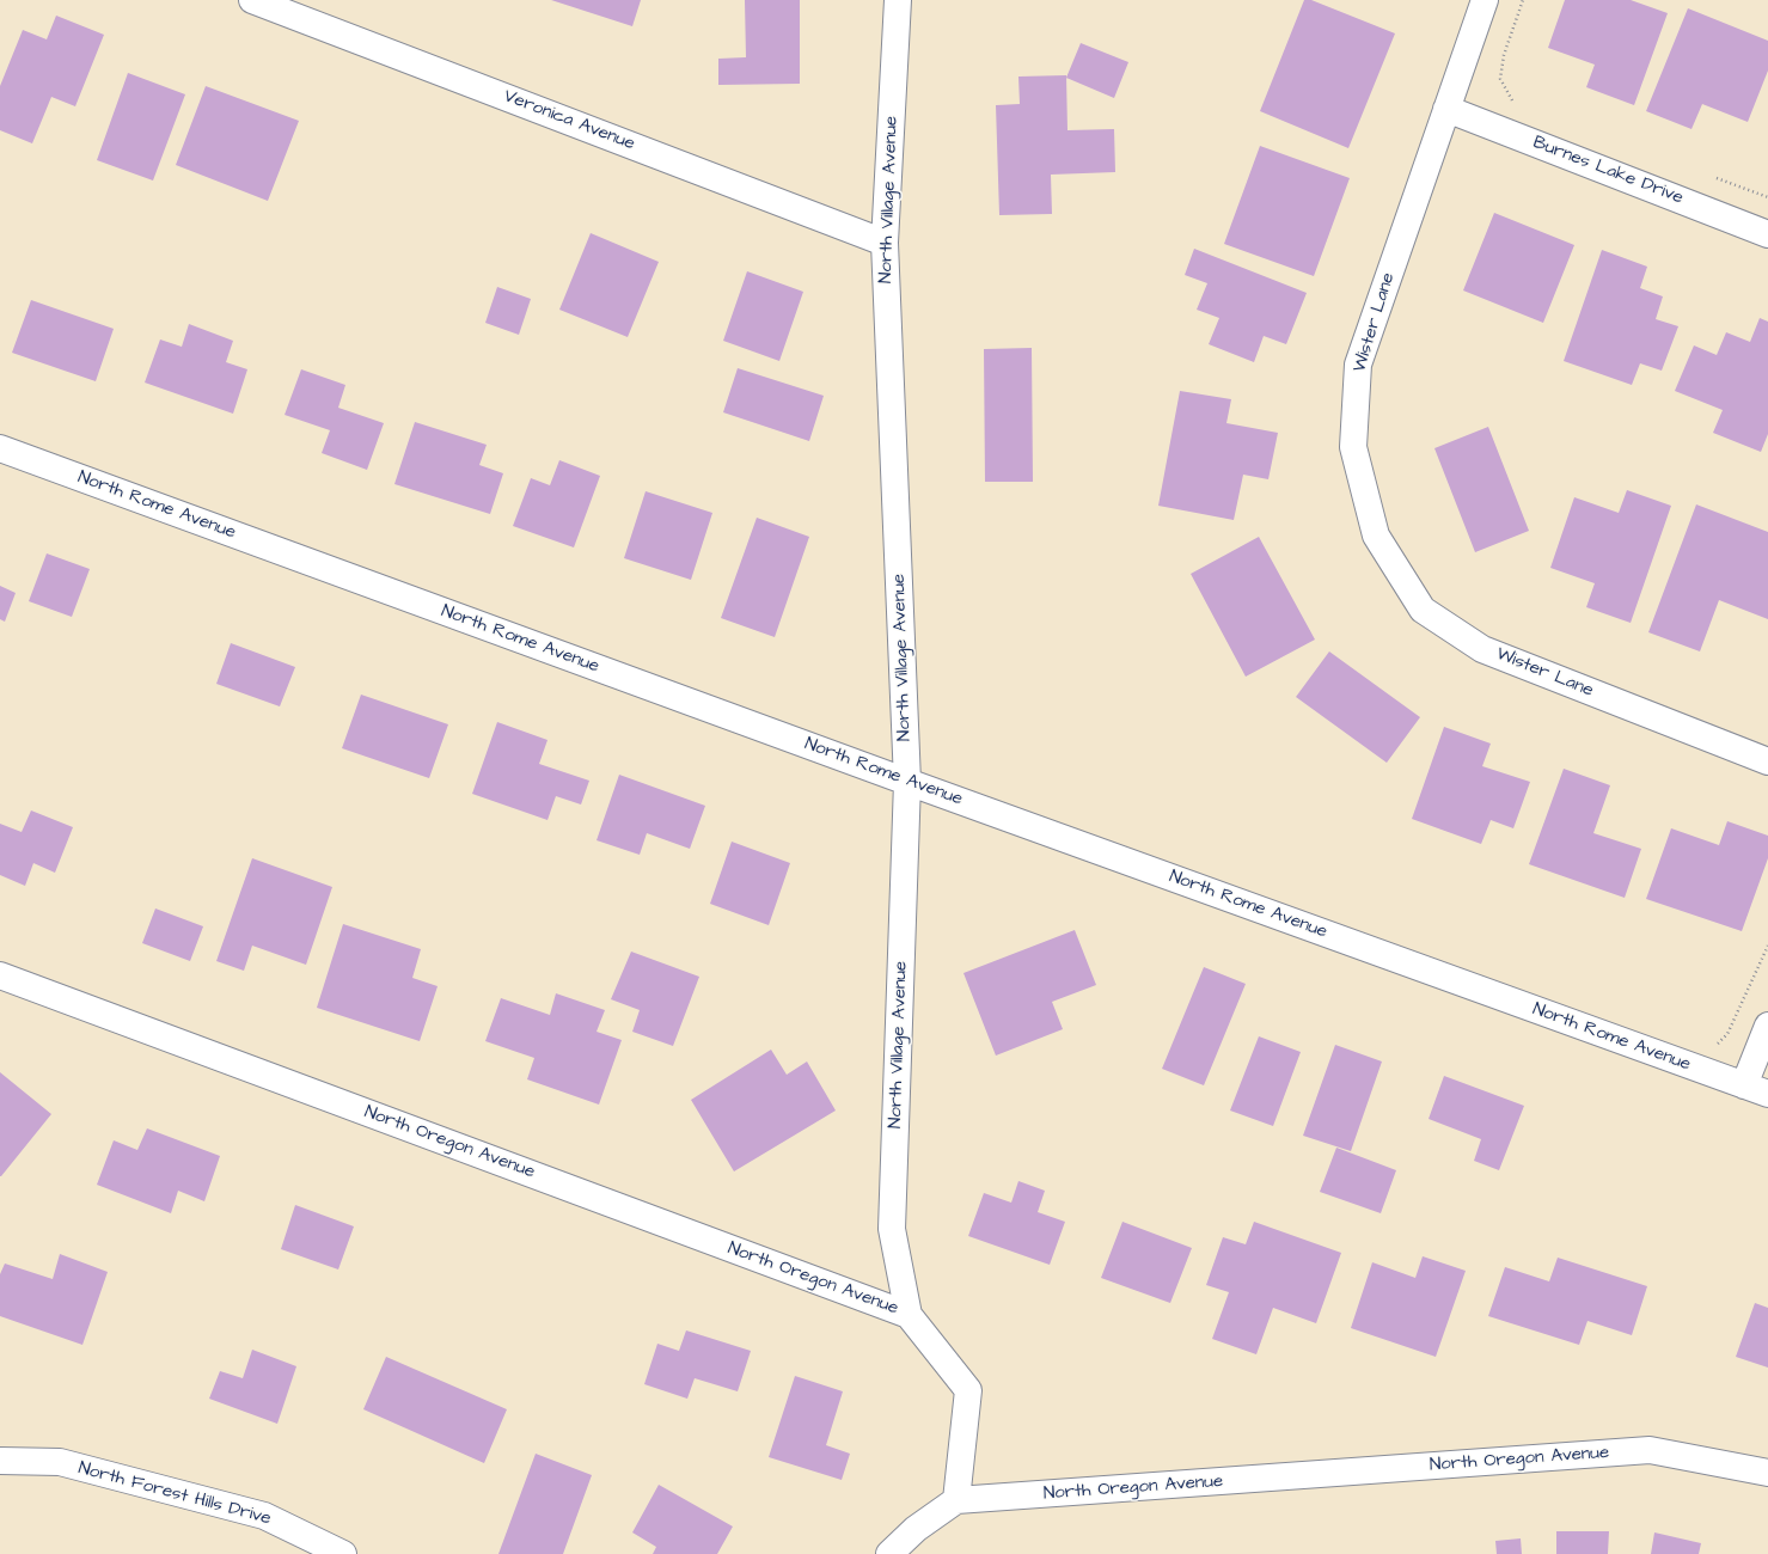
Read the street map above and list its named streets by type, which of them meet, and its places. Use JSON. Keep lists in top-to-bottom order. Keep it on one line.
{"streets":{"street":["Veronica Avenue","Burnes Lake Drive","North Village Avenue","Wister Lane","North Rome Avenue","North Oregon Avenue","North Forest Hills Drive"]},"crossings":[["Veronica Avenue","North Village Avenue"],["Burnes Lake Drive","Wister Lane"],["North Village Avenue","North Rome Avenue"],["North Village Avenue","North Oregon Avenue"]]}
